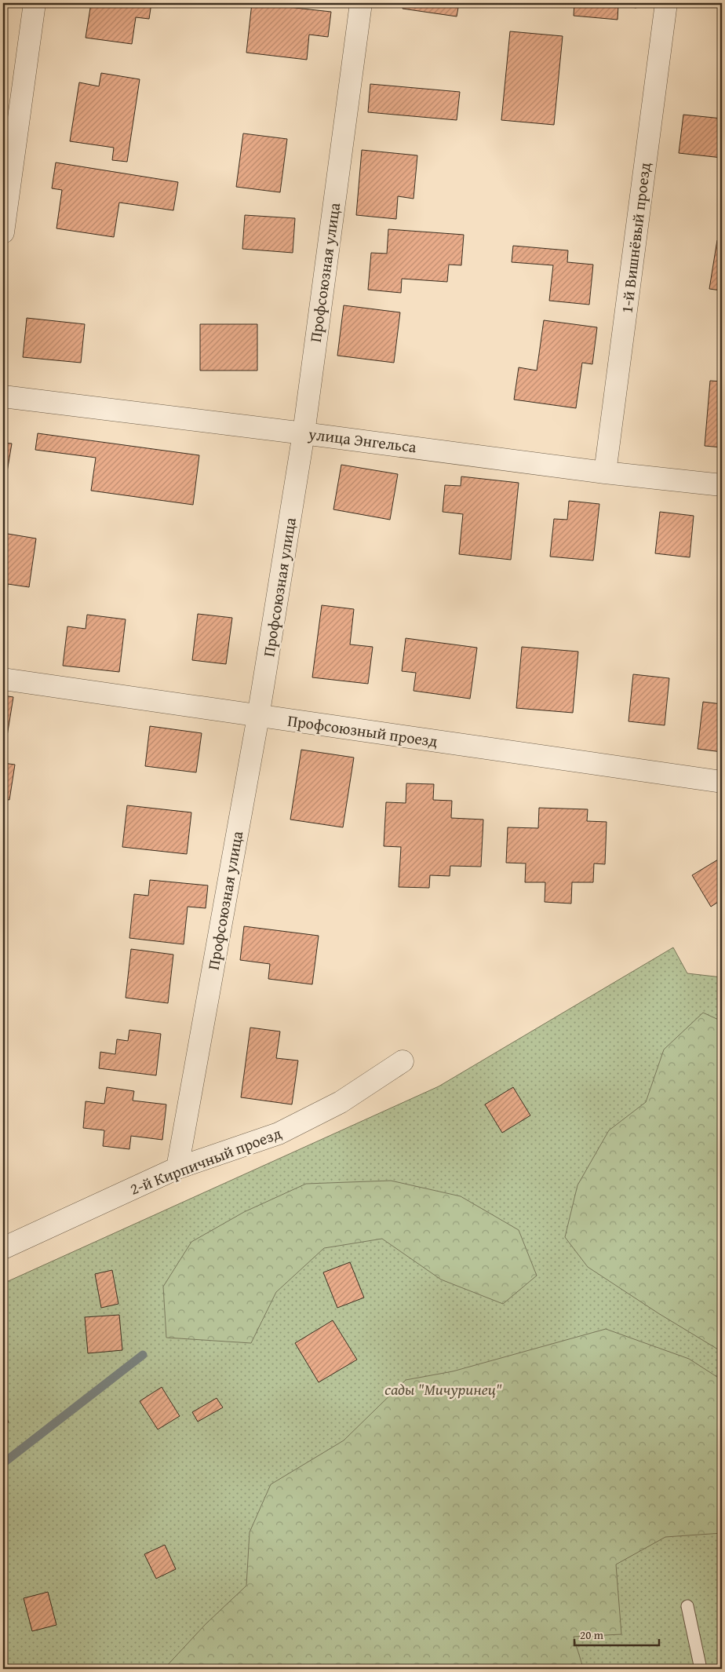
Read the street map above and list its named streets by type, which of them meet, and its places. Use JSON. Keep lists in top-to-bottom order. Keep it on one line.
{"streets":{"street":["1-й Вишнёвый проезд","Профсоюзная улица","улица Энгельса","Профсоюзный проезд","2-й Кирпичный проезд"]},"crossings":[["1-й Вишнёвый проезд","улица Энгельса"],["Профсоюзная улица","улица Энгельса"],["Профсоюзная улица","Профсоюзный проезд"],["Профсоюзная улица","2-й Кирпичный проезд"]],"parks":["сады \"Мичуринец\""],"scale_bar":"20 m"}
